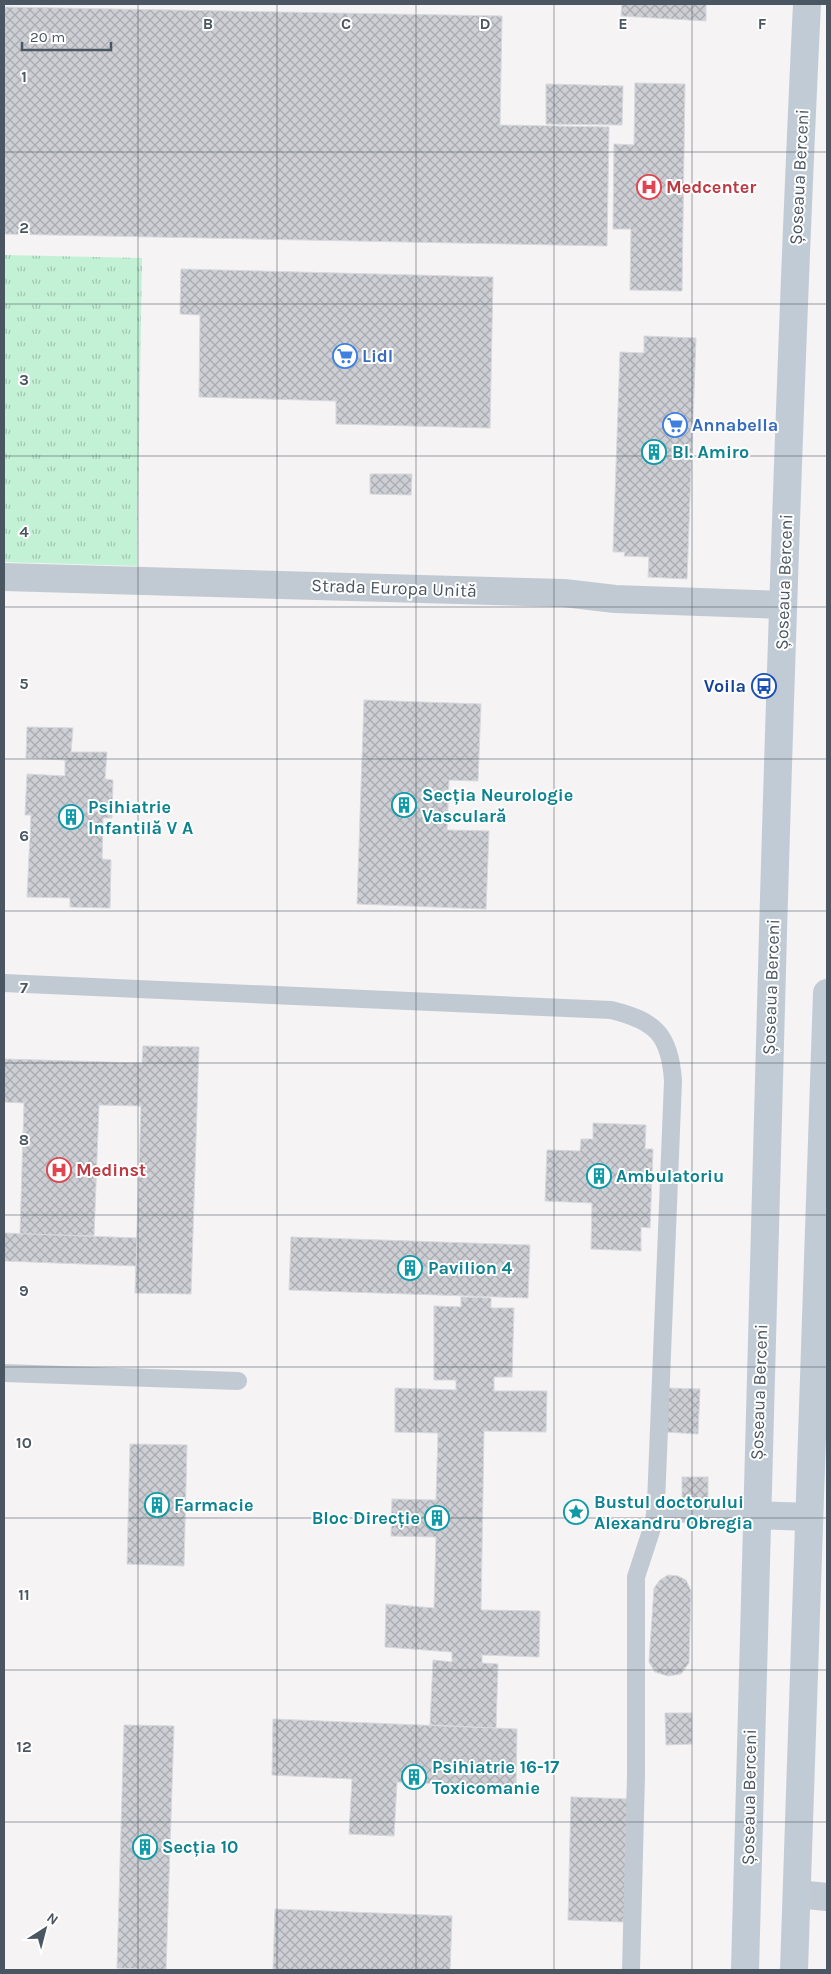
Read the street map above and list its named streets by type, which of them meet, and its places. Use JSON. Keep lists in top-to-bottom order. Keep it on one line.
{"streets":{"main road":["Șoseaua Berceni"],"street":["Strada Europa Unită"]},"crossings":[["Șoseaua Berceni","Strada Europa Unită"]],"places":{"hospital":["Medcenter","Medinst"],"supermarket":["Lidl","Annabella"],"building":["Bl. Amiro","Secția Neurologie Vasculară","Psihiatrie Infantilă V A","Ambulatoriu","Pavilion 4","Farmacie","Bloc Direcție","Psihiatrie 16-17 Toxicomanie","Secția 10"],"bus stop":["Voila"],"place":["Bustul doctorului Alexandru Obregia"]},"scale_bar":"20 m","north":"top right","grid":{"columns":["B","C","D","E","F"],"rows":["1","2","3","4","5","6","7","8","9","10","11","12"]}}
